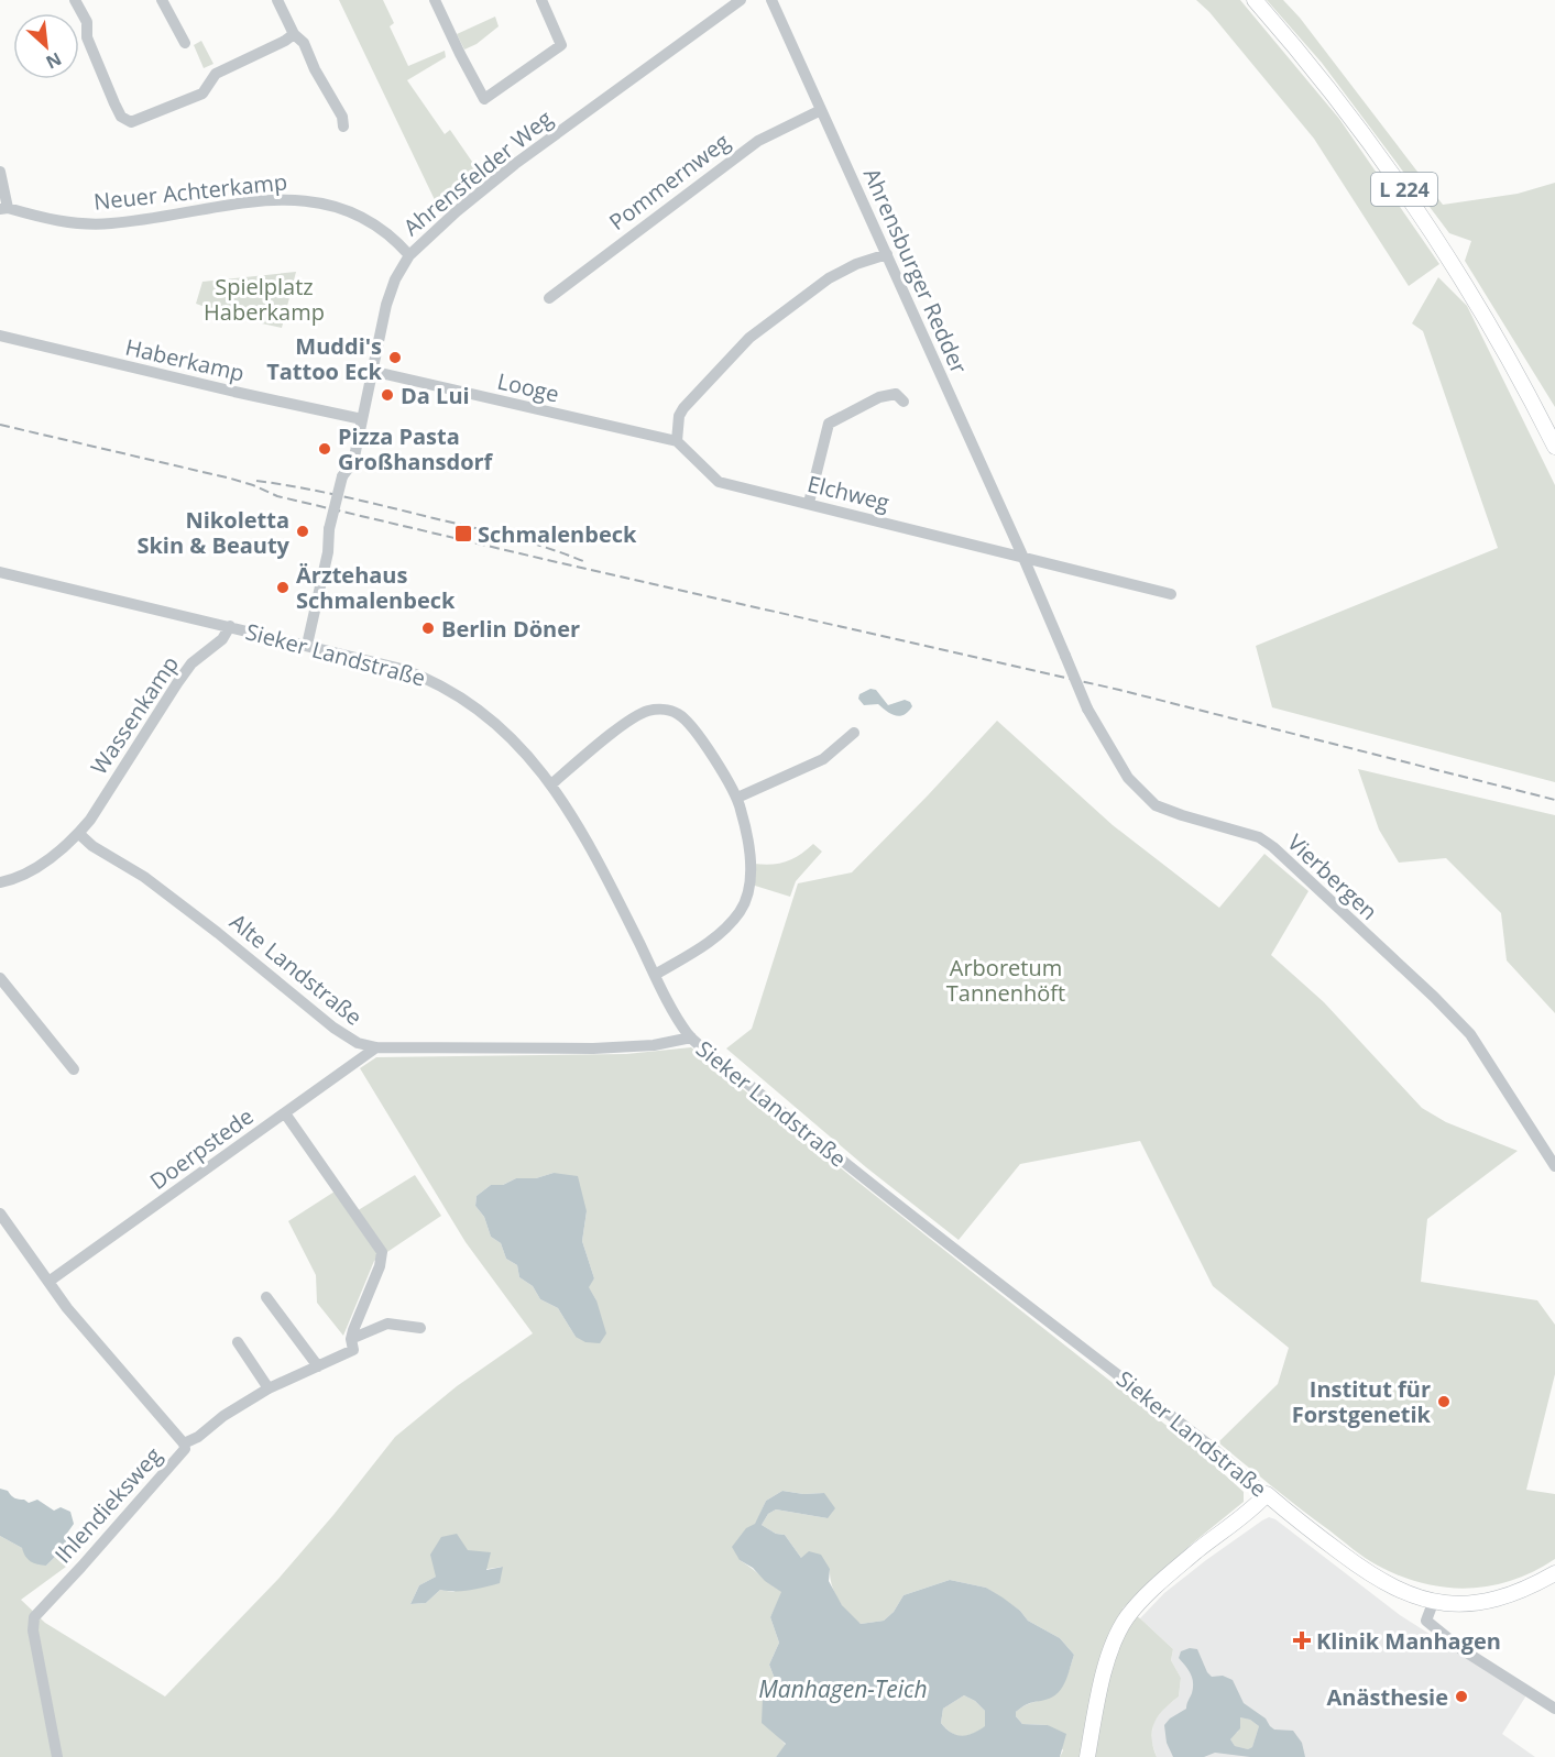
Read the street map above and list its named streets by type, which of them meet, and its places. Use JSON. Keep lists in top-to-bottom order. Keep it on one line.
{"streets":{"main road":["L 224","Sieker Landstraße"],"street":["Ahrensfelder Weg","Pommernweg","Neuer Achterkamp","Ahrensburger Redder","Haberkamp","Looge","Elchweg","Wassenkamp","Vierbergen","Alte Landstraße","Doerpstede","Ihlendieksweg"]},"crossings":[["Ahrensfelder Weg","Neuer Achterkamp"],["Ahrensfelder Weg","Haberkamp"],["Ahrensfelder Weg","Looge"],["Ahrensfelder Weg","Sieker Landstraße"],["Pommernweg","Ahrensburger Redder"],["Ahrensburger Redder","Elchweg"],["Ahrensburger Redder","Vierbergen"],["Looge","Elchweg"],["Sieker Landstraße","Wassenkamp"],["Sieker Landstraße","Alte Landstraße"],["Wassenkamp","Alte Landstraße"],["Alte Landstraße","Doerpstede"],["Doerpstede","Ihlendieksweg"]],"water":["Manhagen-Teich"],"parks":["Spielplatz Haberkamp","Arboretum Tannenhöft"],"places":{"other":["Muddi's Tattoo Eck","Da Lui","Pizza Pasta Großhansdorf","Nikoletta Skin & Beauty","Ärztehaus Schmalenbeck","Berlin Döner","Institut für Forstgenetik","Anästhesie"],"transit":["Schmalenbeck"],"health":["Klinik Manhagen"]},"north":"bottom right"}
